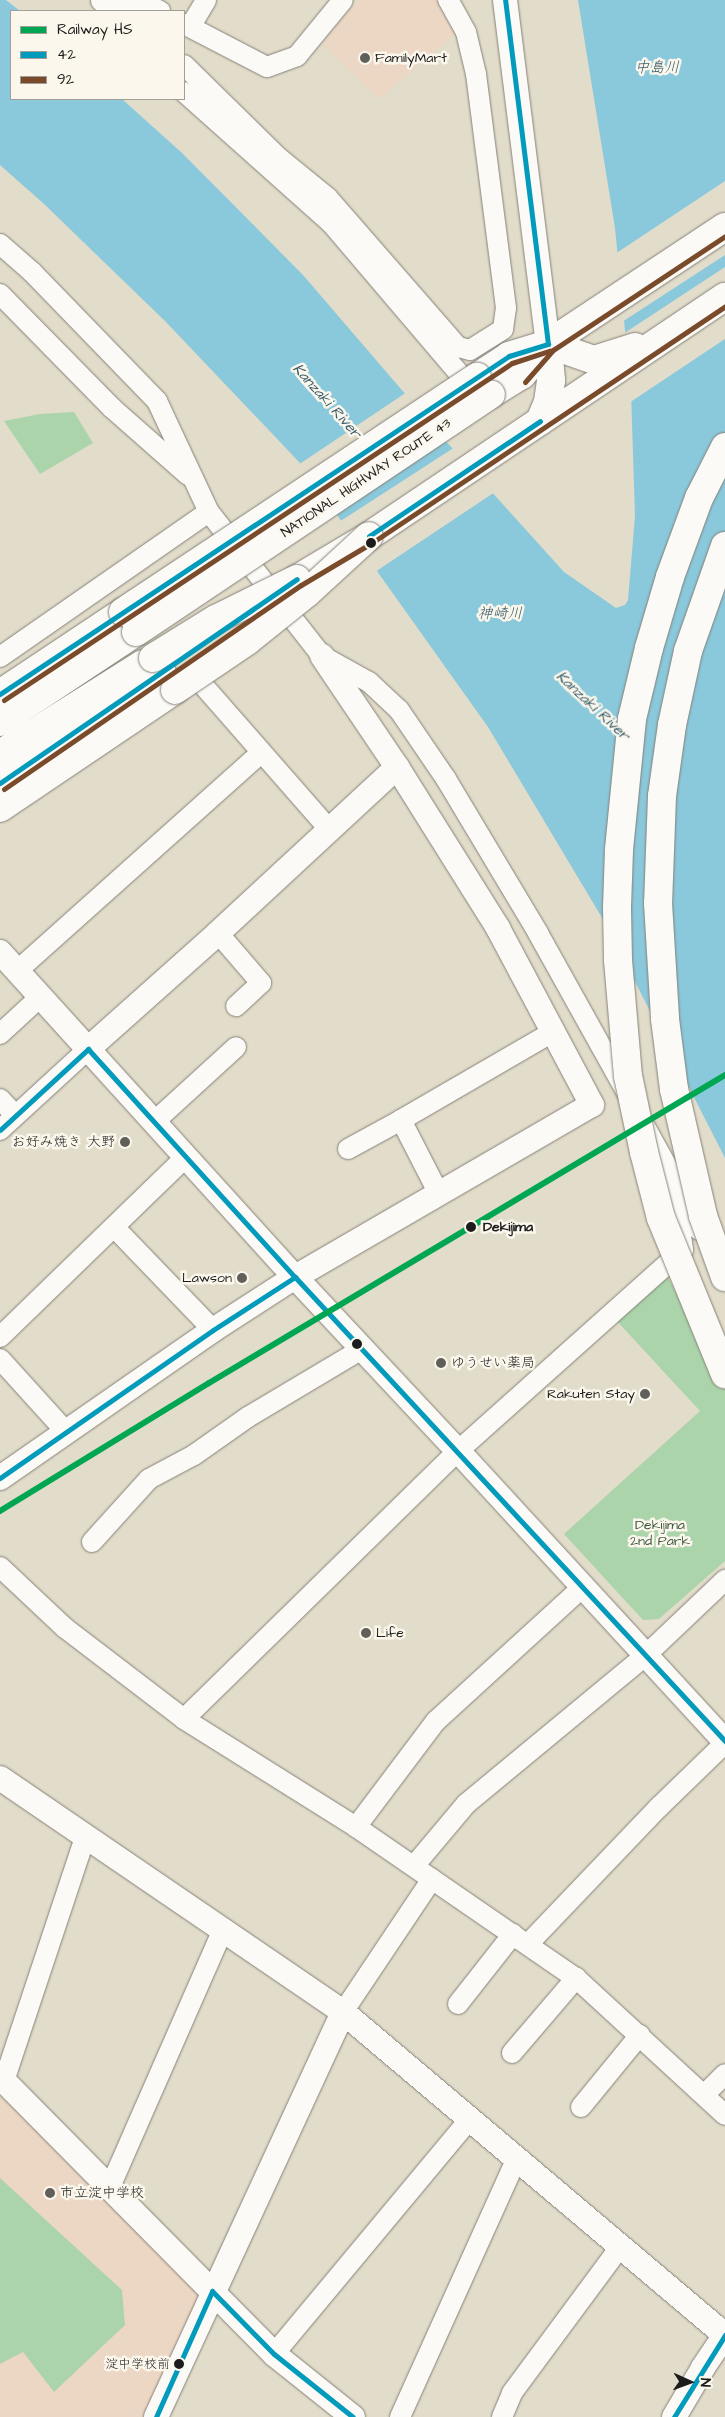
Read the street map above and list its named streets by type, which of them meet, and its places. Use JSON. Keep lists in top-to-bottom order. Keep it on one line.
{"streets":{"highway":["NATIONAL HIGHWAY ROUTE 43"]},"water":["中島川","Kanzaki River","神崎川"],"parks":["Dekijima 2nd Park"],"places":["FamilyMart","お好み焼き 大野","Dekijima","Lawson","ゆうせい薬局","Rakuten Stay","Life","市立淀中学校","淀中学校前"],"lines":["transit line 42","transit line 92","rail line HS"],"legend":["Railway HS","42","92"],"north":"right"}
